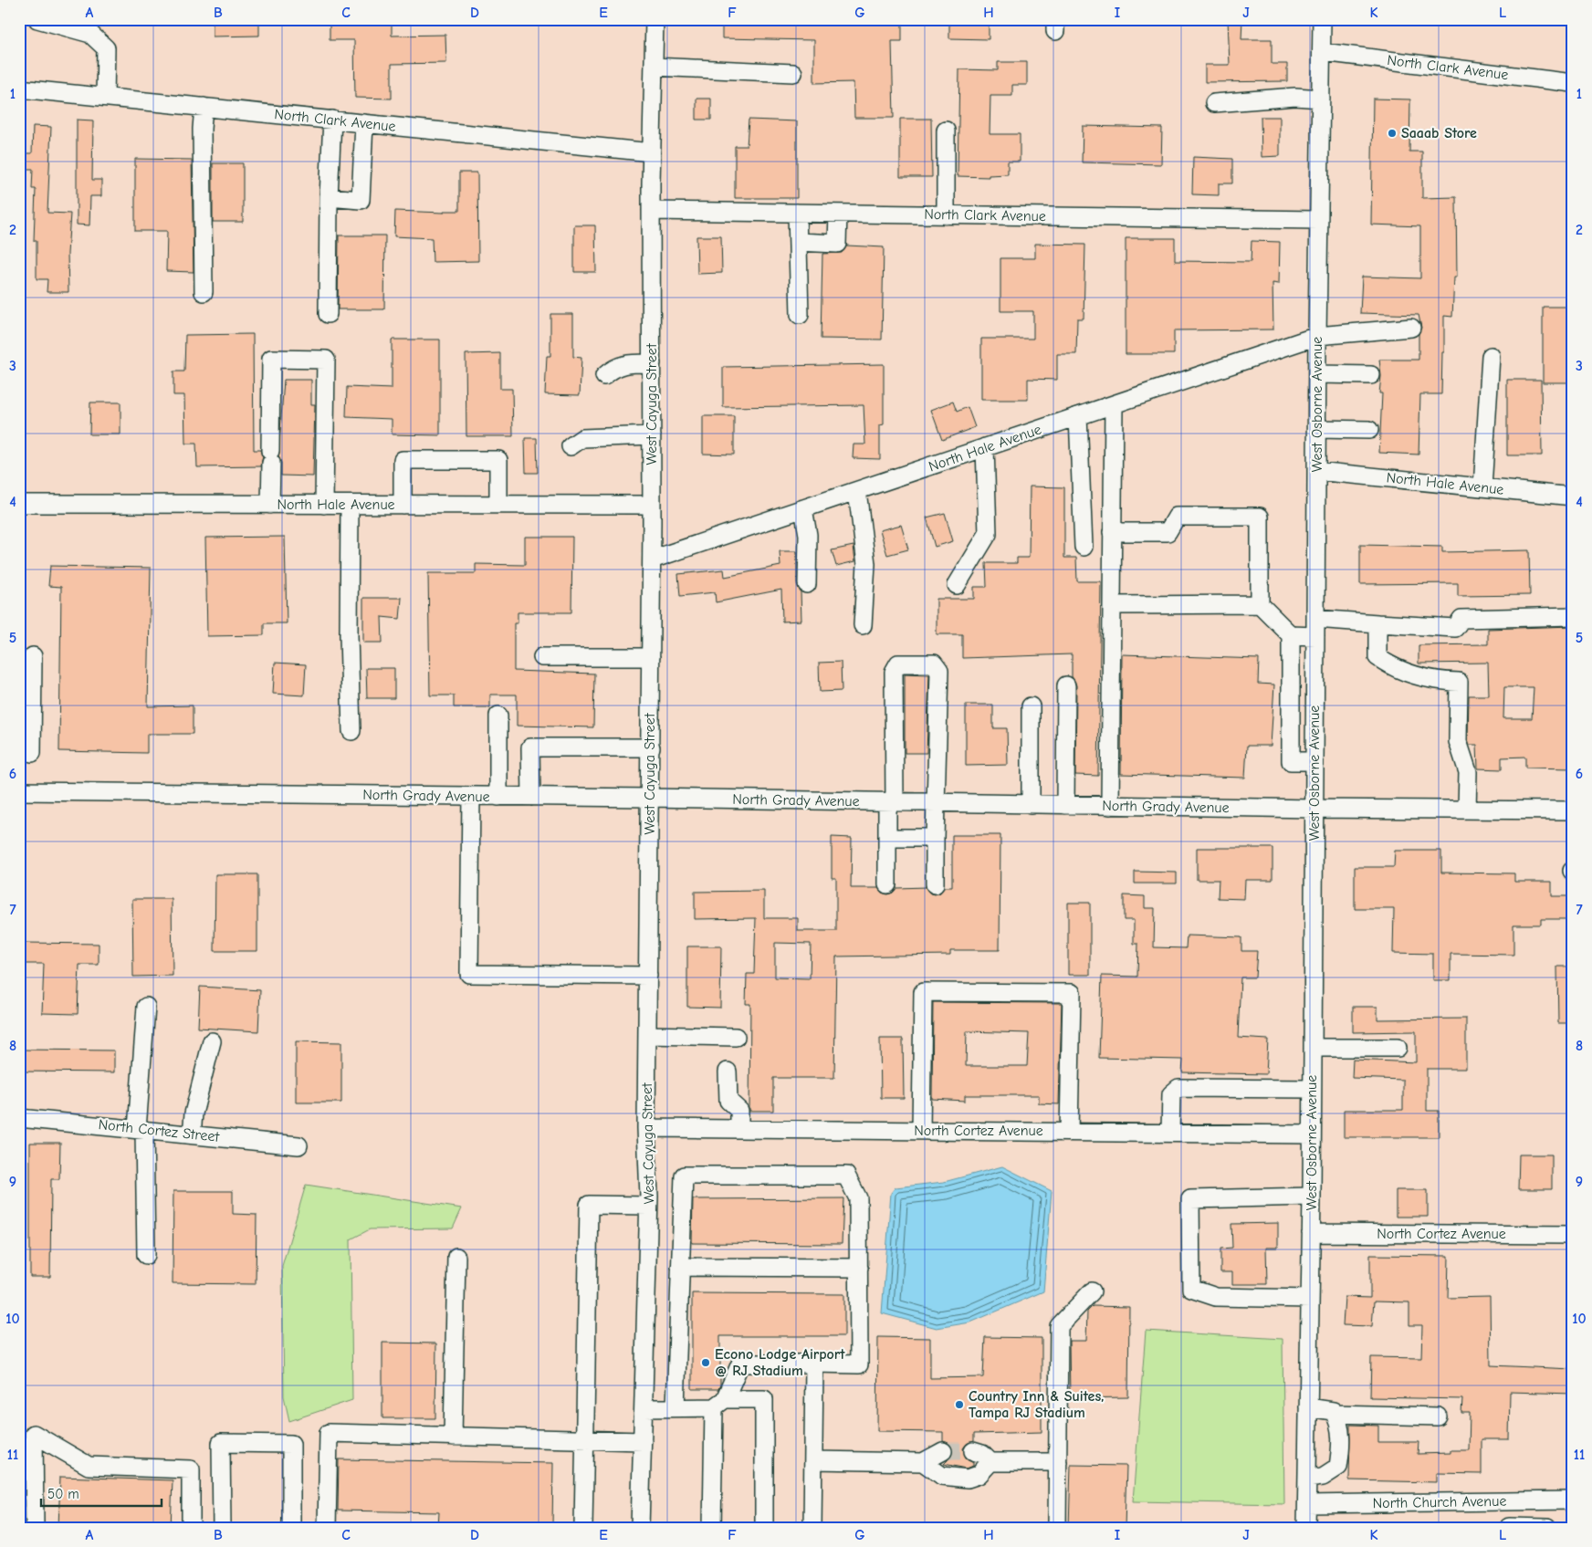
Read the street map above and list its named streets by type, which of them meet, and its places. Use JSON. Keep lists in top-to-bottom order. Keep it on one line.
{"streets":{"street":["North Clark Avenue","West Cayuga Street","West Osborne Avenue","North Hale Avenue","North Grady Avenue","North Cortez Street","North Cortez Avenue","North Church Avenue"]},"crossings":[["North Clark Avenue","West Cayuga Street"],["North Clark Avenue","West Osborne Avenue"],["West Cayuga Street","North Hale Avenue"],["West Cayuga Street","North Grady Avenue"],["West Cayuga Street","North Cortez Avenue"],["West Osborne Avenue","North Hale Avenue"],["West Osborne Avenue","North Grady Avenue"],["West Osborne Avenue","North Cortez Avenue"],["West Osborne Avenue","North Church Avenue"]],"places":["Saaab Store","Econo Lodge Airport @ RJ Stadium","Country Inn & Suites, Tampa RJ Stadium"],"scale_bar":"50 m","grid":{"columns":["A","B","C","D","E","F","G","H","I","J","K","L"],"rows":["1","2","3","4","5","6","7","8","9","10","11"]}}
